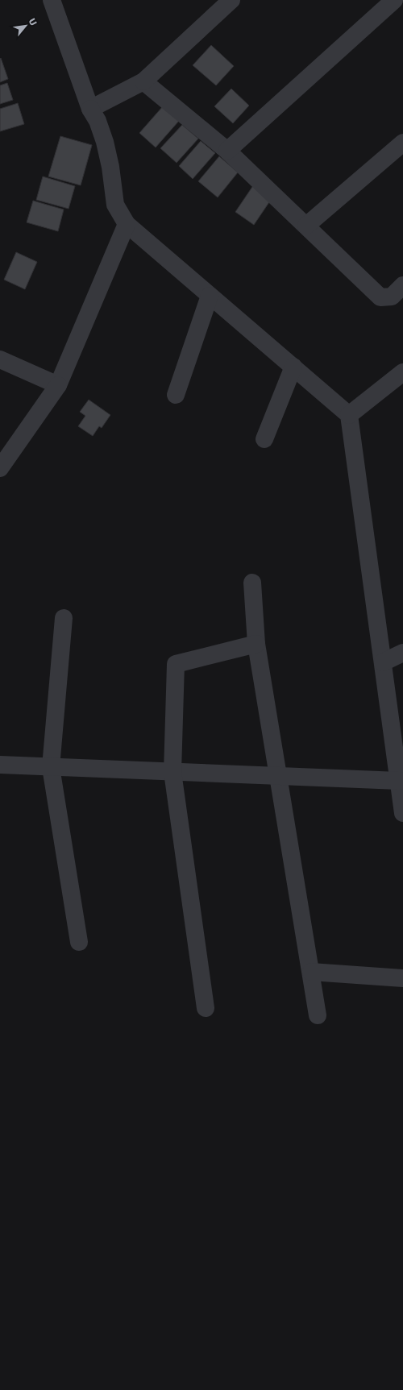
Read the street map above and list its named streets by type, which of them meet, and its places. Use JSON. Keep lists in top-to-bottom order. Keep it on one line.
{"north":"top right"}
